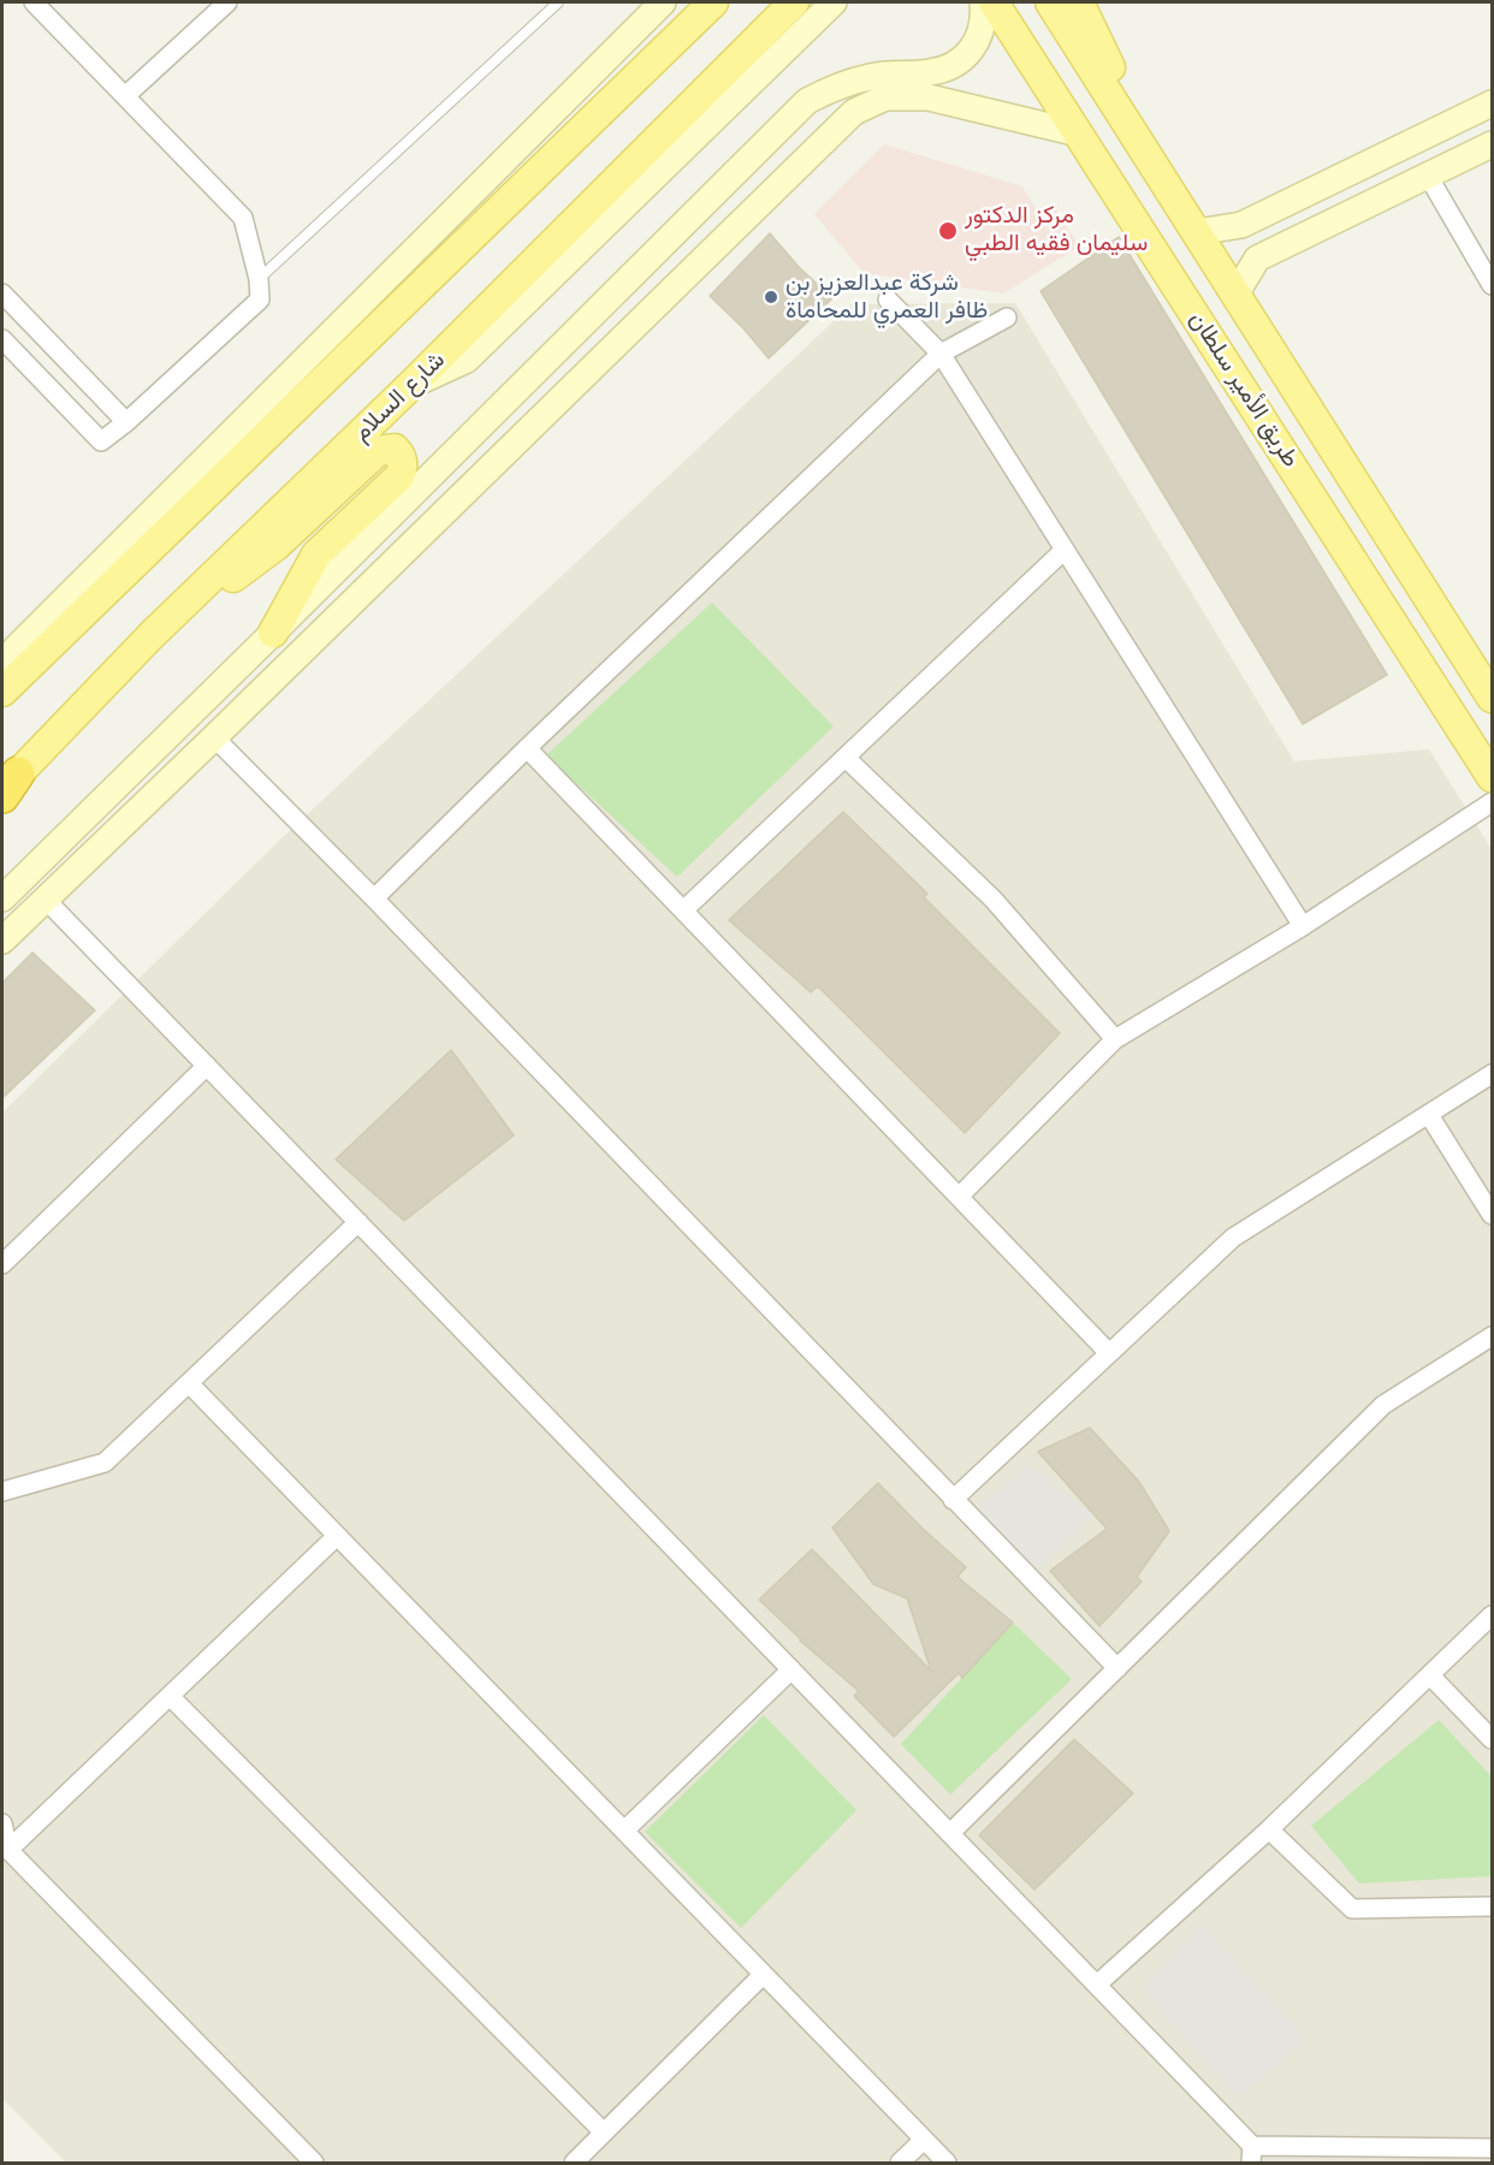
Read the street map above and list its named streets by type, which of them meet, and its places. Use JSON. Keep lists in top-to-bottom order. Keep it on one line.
{"streets":{"main road":["طريق الأمير سلطان","شارع السلام"]},"places":["مركز الدكتور سليمان فقيه الطبي","شركة عبدالعزيز بن ظافر العمري للمحاماة"]}
